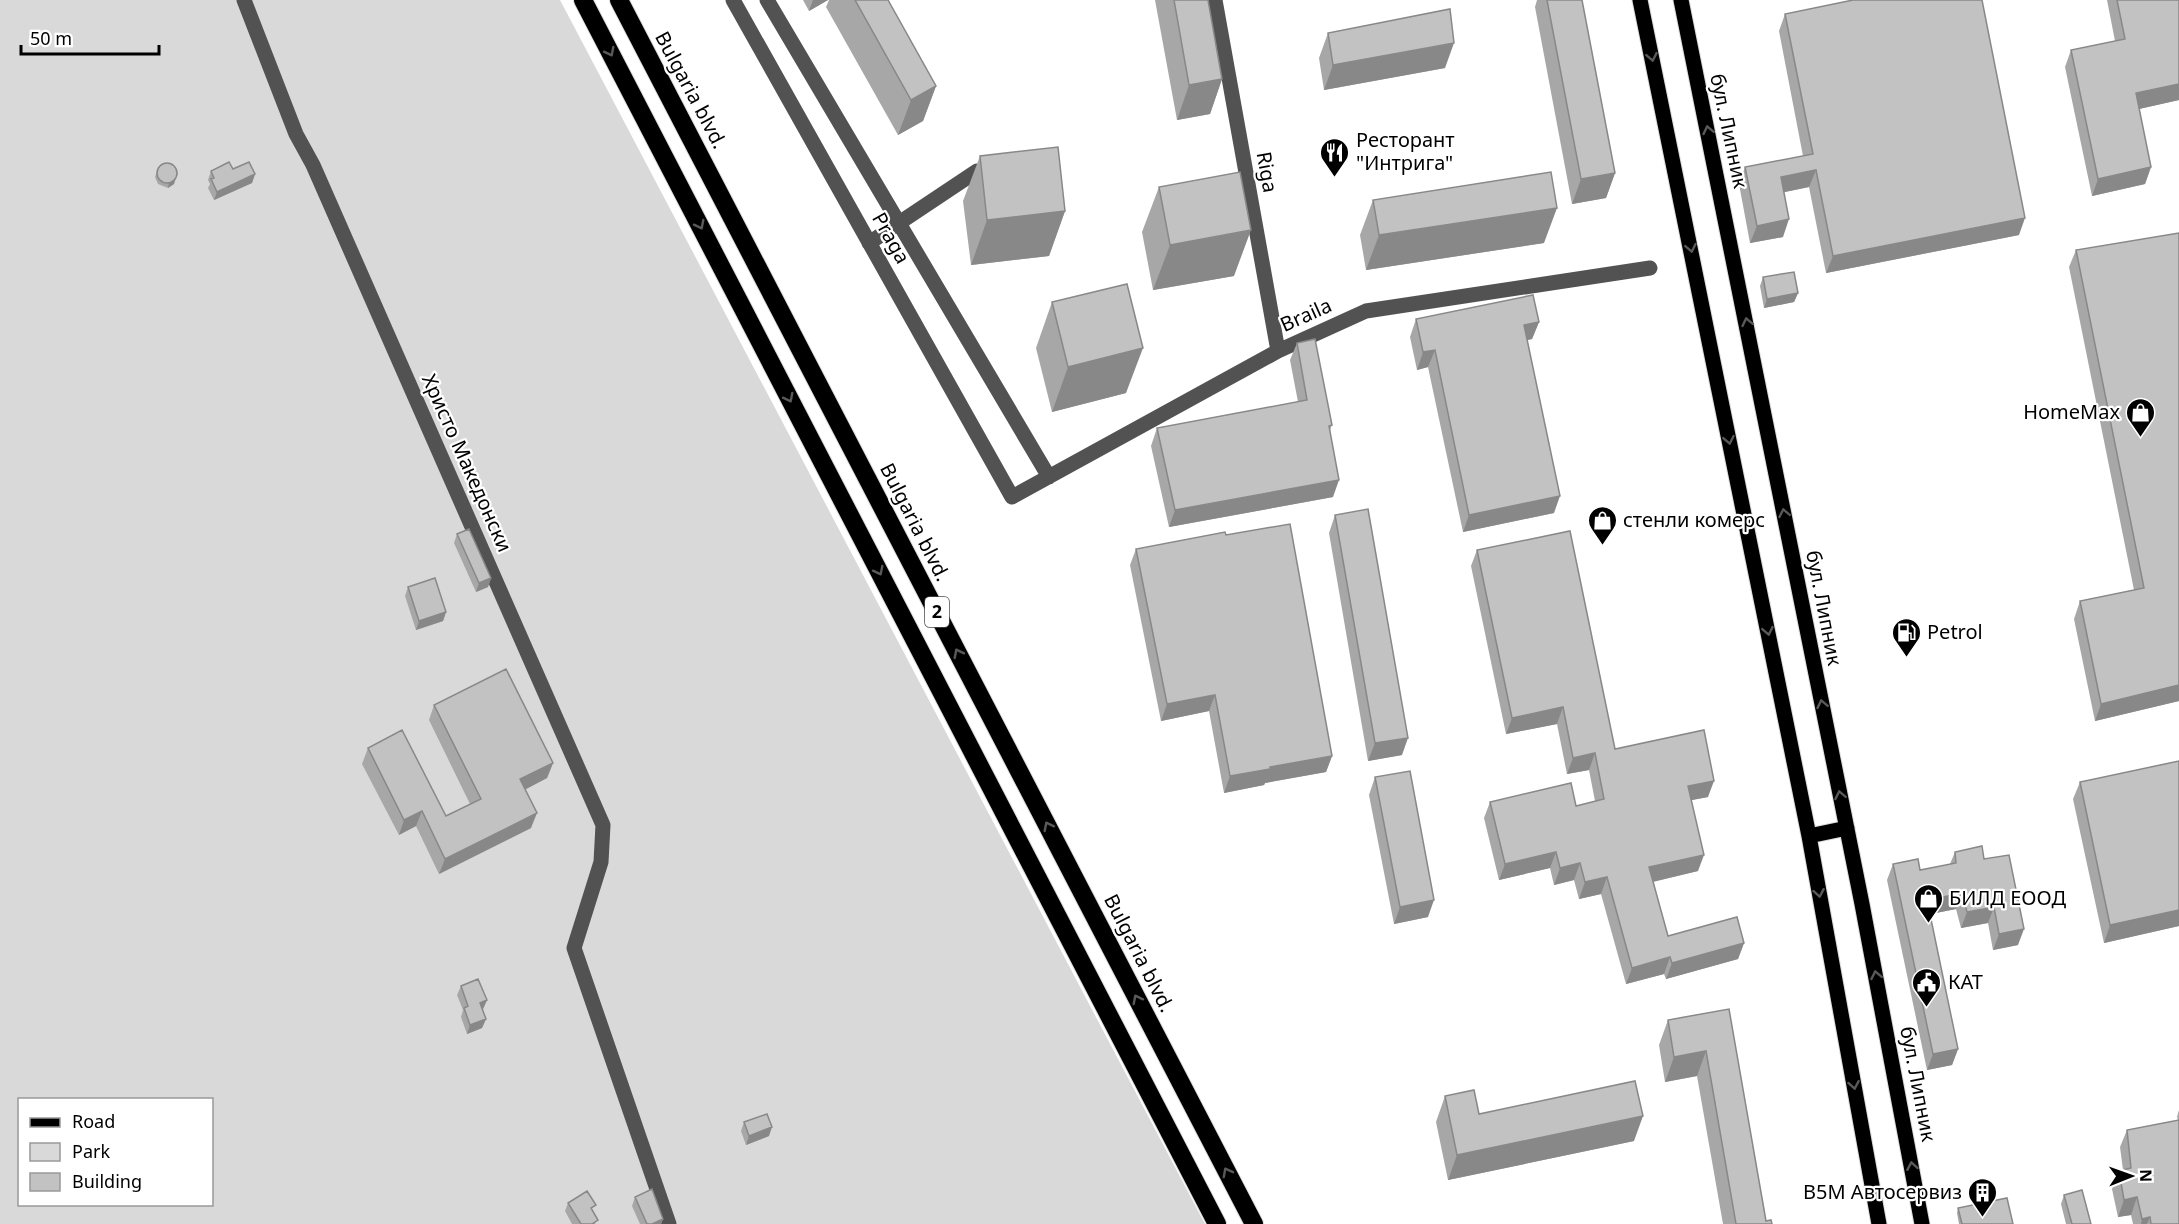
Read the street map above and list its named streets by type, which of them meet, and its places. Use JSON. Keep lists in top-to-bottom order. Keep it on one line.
{"streets":{"highway":["Bulgaria blvd.","2"],"main road":["бул. Липник"],"street":["Riga","Praga","Braila","Христо Македонски"]},"crossings":[["Riga","Braila"],["Praga","Braila"]],"places":{"restaurant":["Ресторант \"Интрига\""],"shop":["HomeMax","стенли комерс","БИЛД ЕООД"],"fuel station":["Petrol"],"public building":["КАТ"],"building":["В5М Автосервиз"]},"legend":["Road","Park","Building"],"scale_bar":"50 m","north":"right"}
